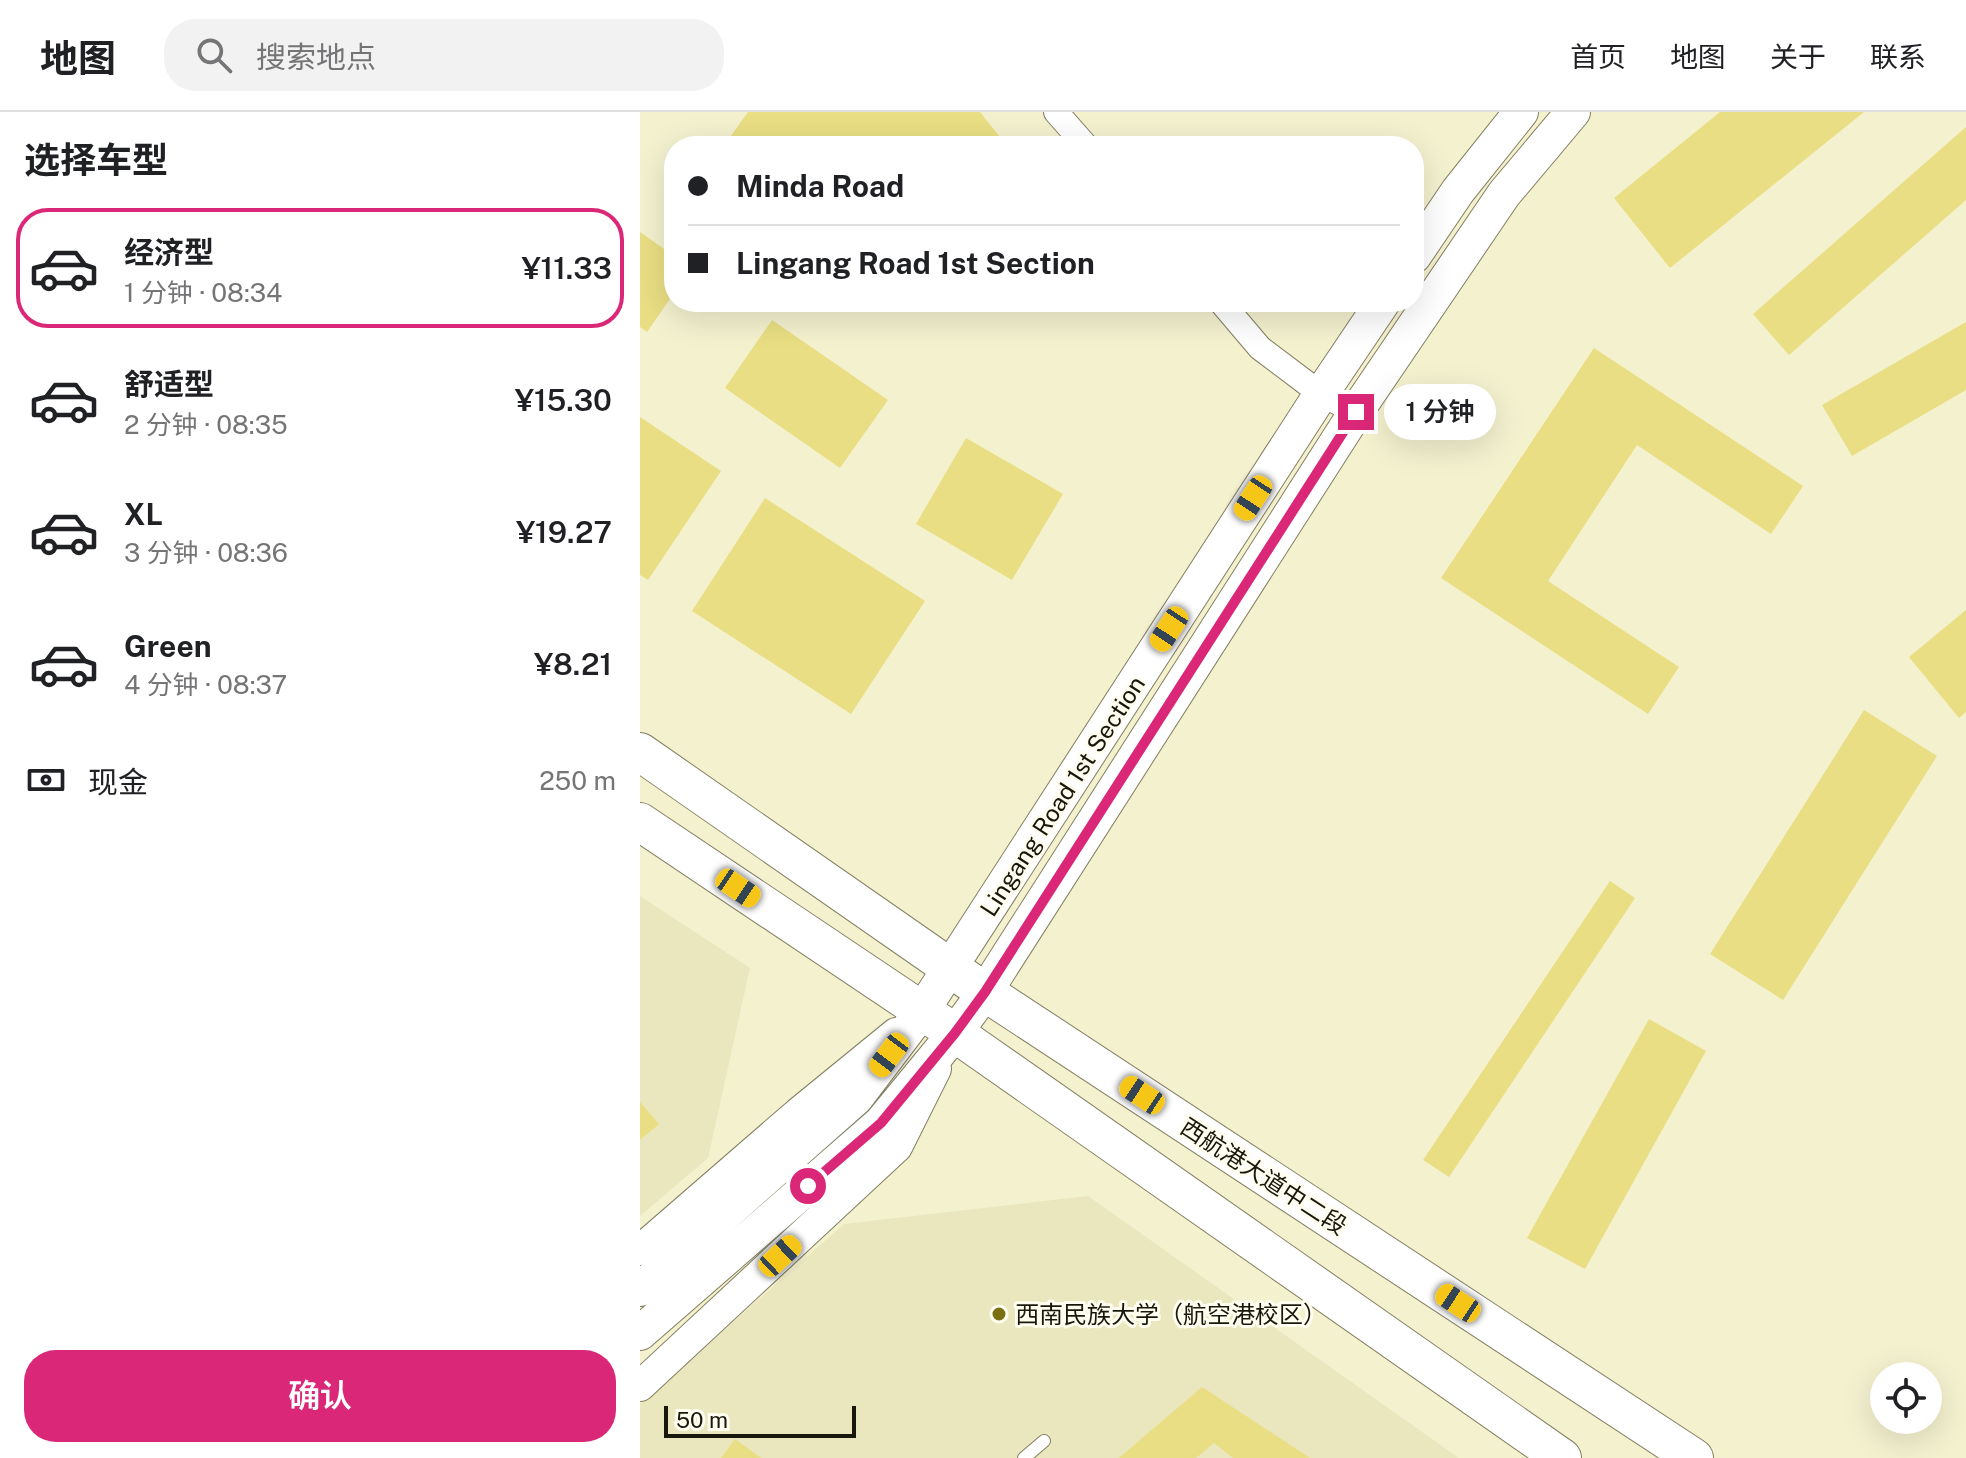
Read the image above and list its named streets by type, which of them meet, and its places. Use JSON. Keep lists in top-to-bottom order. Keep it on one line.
{"streets":{"main road":["Lingang Road 1st Section","西航港大道中二段"]},"crossings":[["Lingang Road 1st Section","西航港大道中二段"]],"places":["西南民族大学（航空港校区）"],"scale_bar":"50 m","page":{"header":"地图","search":"搜索地点","nav":["首页","地图","关于","联系"],"heading":"选择车型","banner":["Minda Road","Lingang Road 1st Section"],"list":[{"name":"经济型","note":"1 分钟 · 08:34","value":"¥11.33"},{"name":"舒适型","note":"2 分钟 · 08:35","value":"¥15.30"},{"name":"XL","note":"3 分钟 · 08:36","value":"¥19.27"},{"name":"Green","note":"4 分钟 · 08:37","value":"¥8.21"}],"bubble":"1 分钟","pay":["现金","250 m"],"buttons":"确认","scale":"50 m"}}
